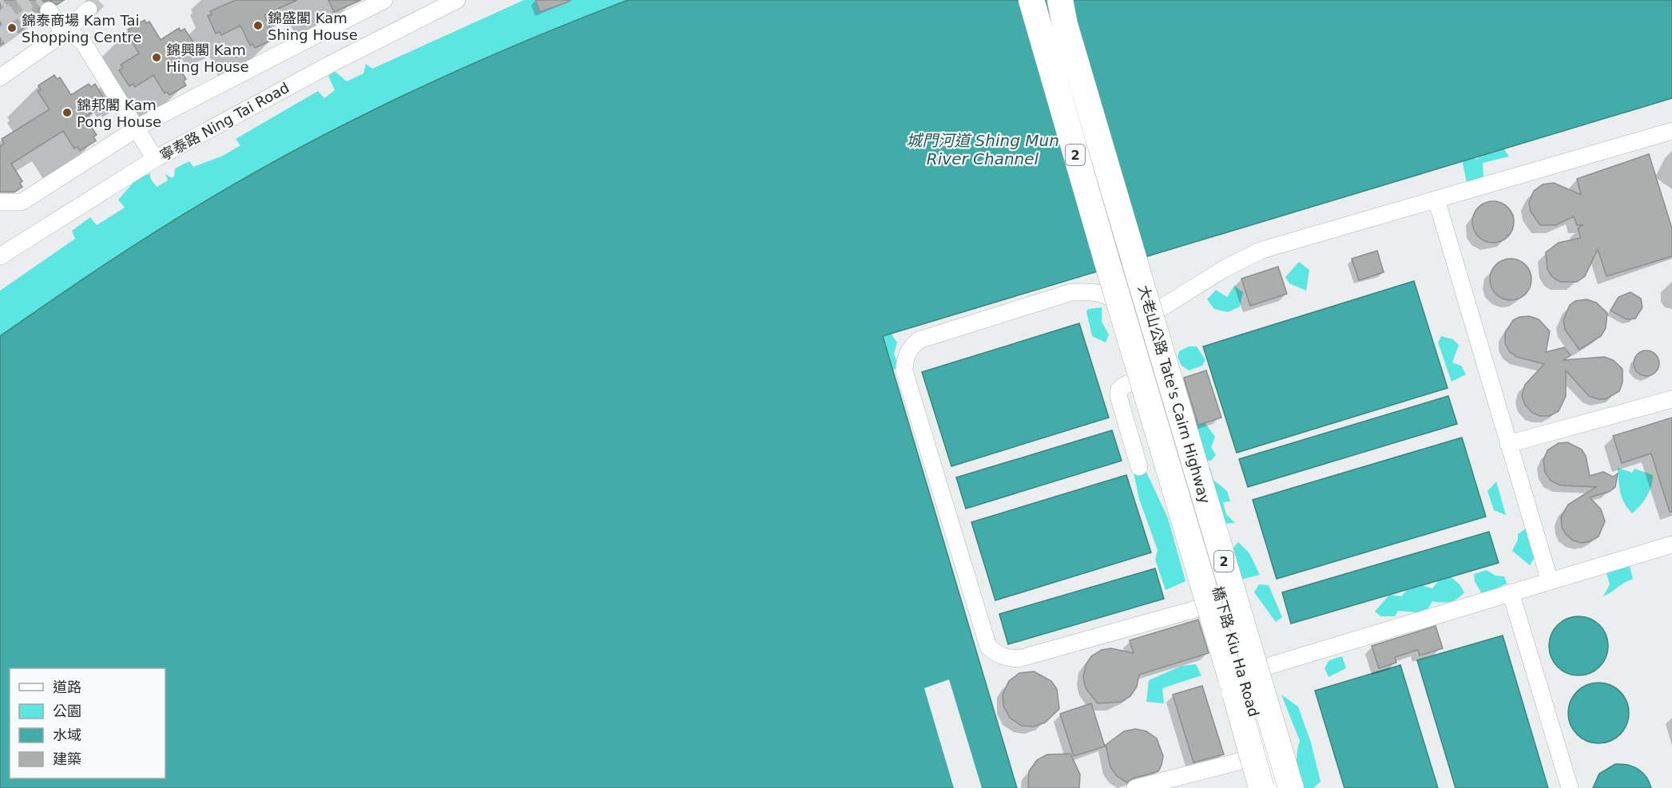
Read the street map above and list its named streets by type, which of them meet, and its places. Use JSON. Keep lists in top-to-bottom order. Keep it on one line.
{"streets":{"highway":["2","大老山公路 Tate's Cairn Highway"],"street":["寧泰路 Ning Tai Road","橋下路 Kiu Ha Road"]},"water":["城門河道 Shing Mun River Channel"],"places":["錦盛閣 Kam Shing House","錦泰商場 Kam Tai Shopping Centre","錦興閣 Kam Hing House","錦邦閣 Kam Pong House"],"legend":["道路","公園","水域","建築"]}
